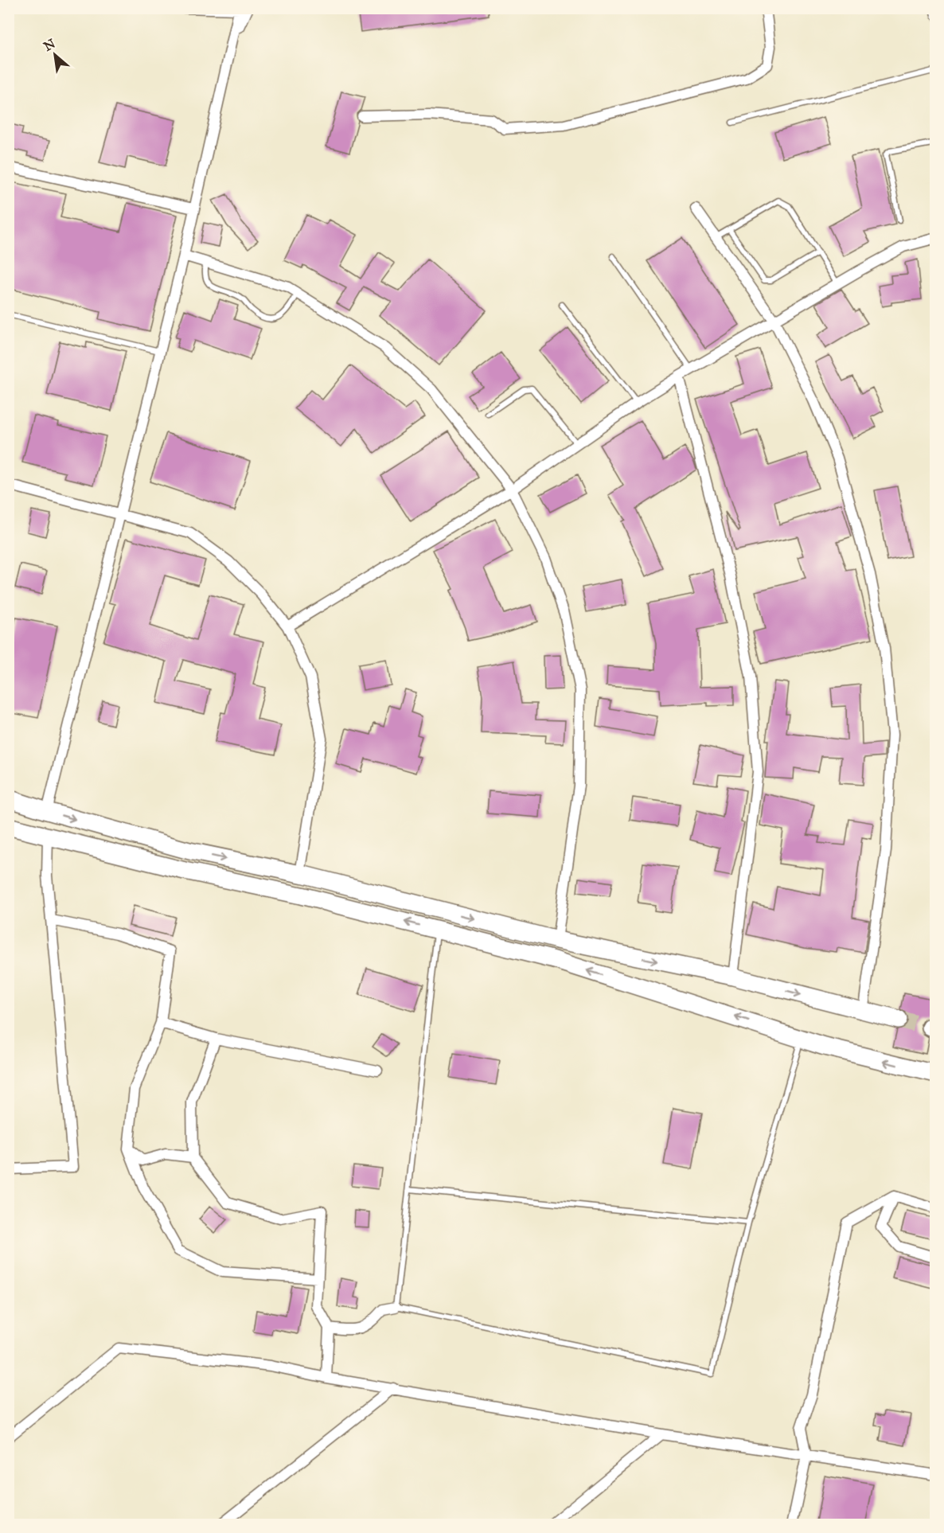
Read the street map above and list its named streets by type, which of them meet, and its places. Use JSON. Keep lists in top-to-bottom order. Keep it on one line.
{"north":"top left"}
